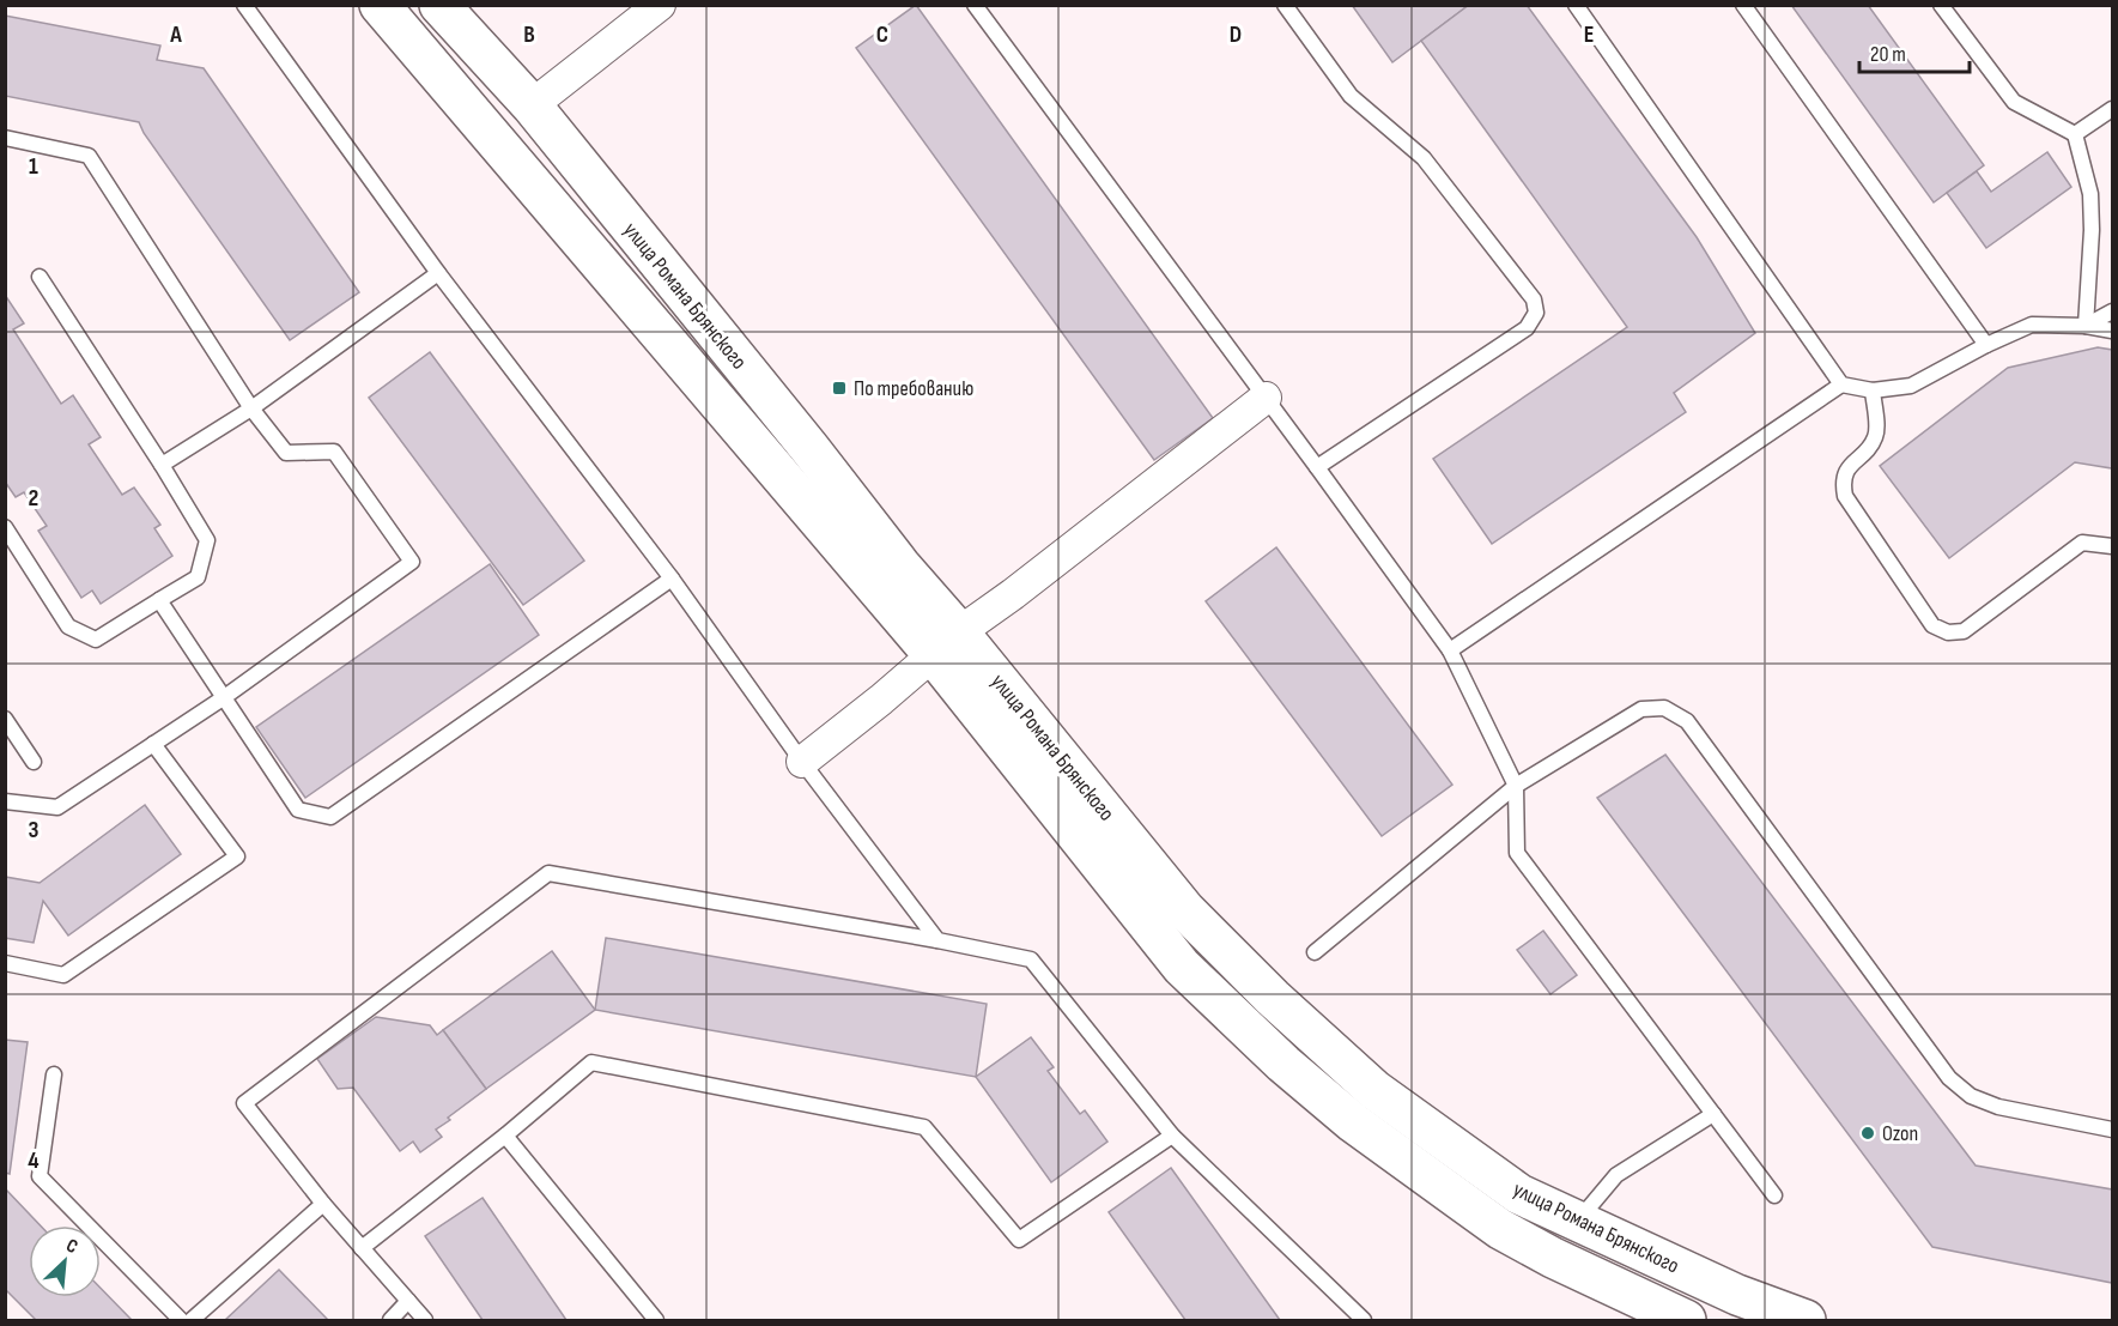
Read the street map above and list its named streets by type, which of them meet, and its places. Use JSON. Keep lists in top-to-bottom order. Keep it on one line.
{"streets":{"main road":["улица Романа Брянского"]},"places":{"transit":["По требованию"],"other":["Ozon"]},"scale_bar":"20 m","north":"top right","grid":{"columns":["A","B","C","D","E"],"rows":["1","2","3","4"]}}
